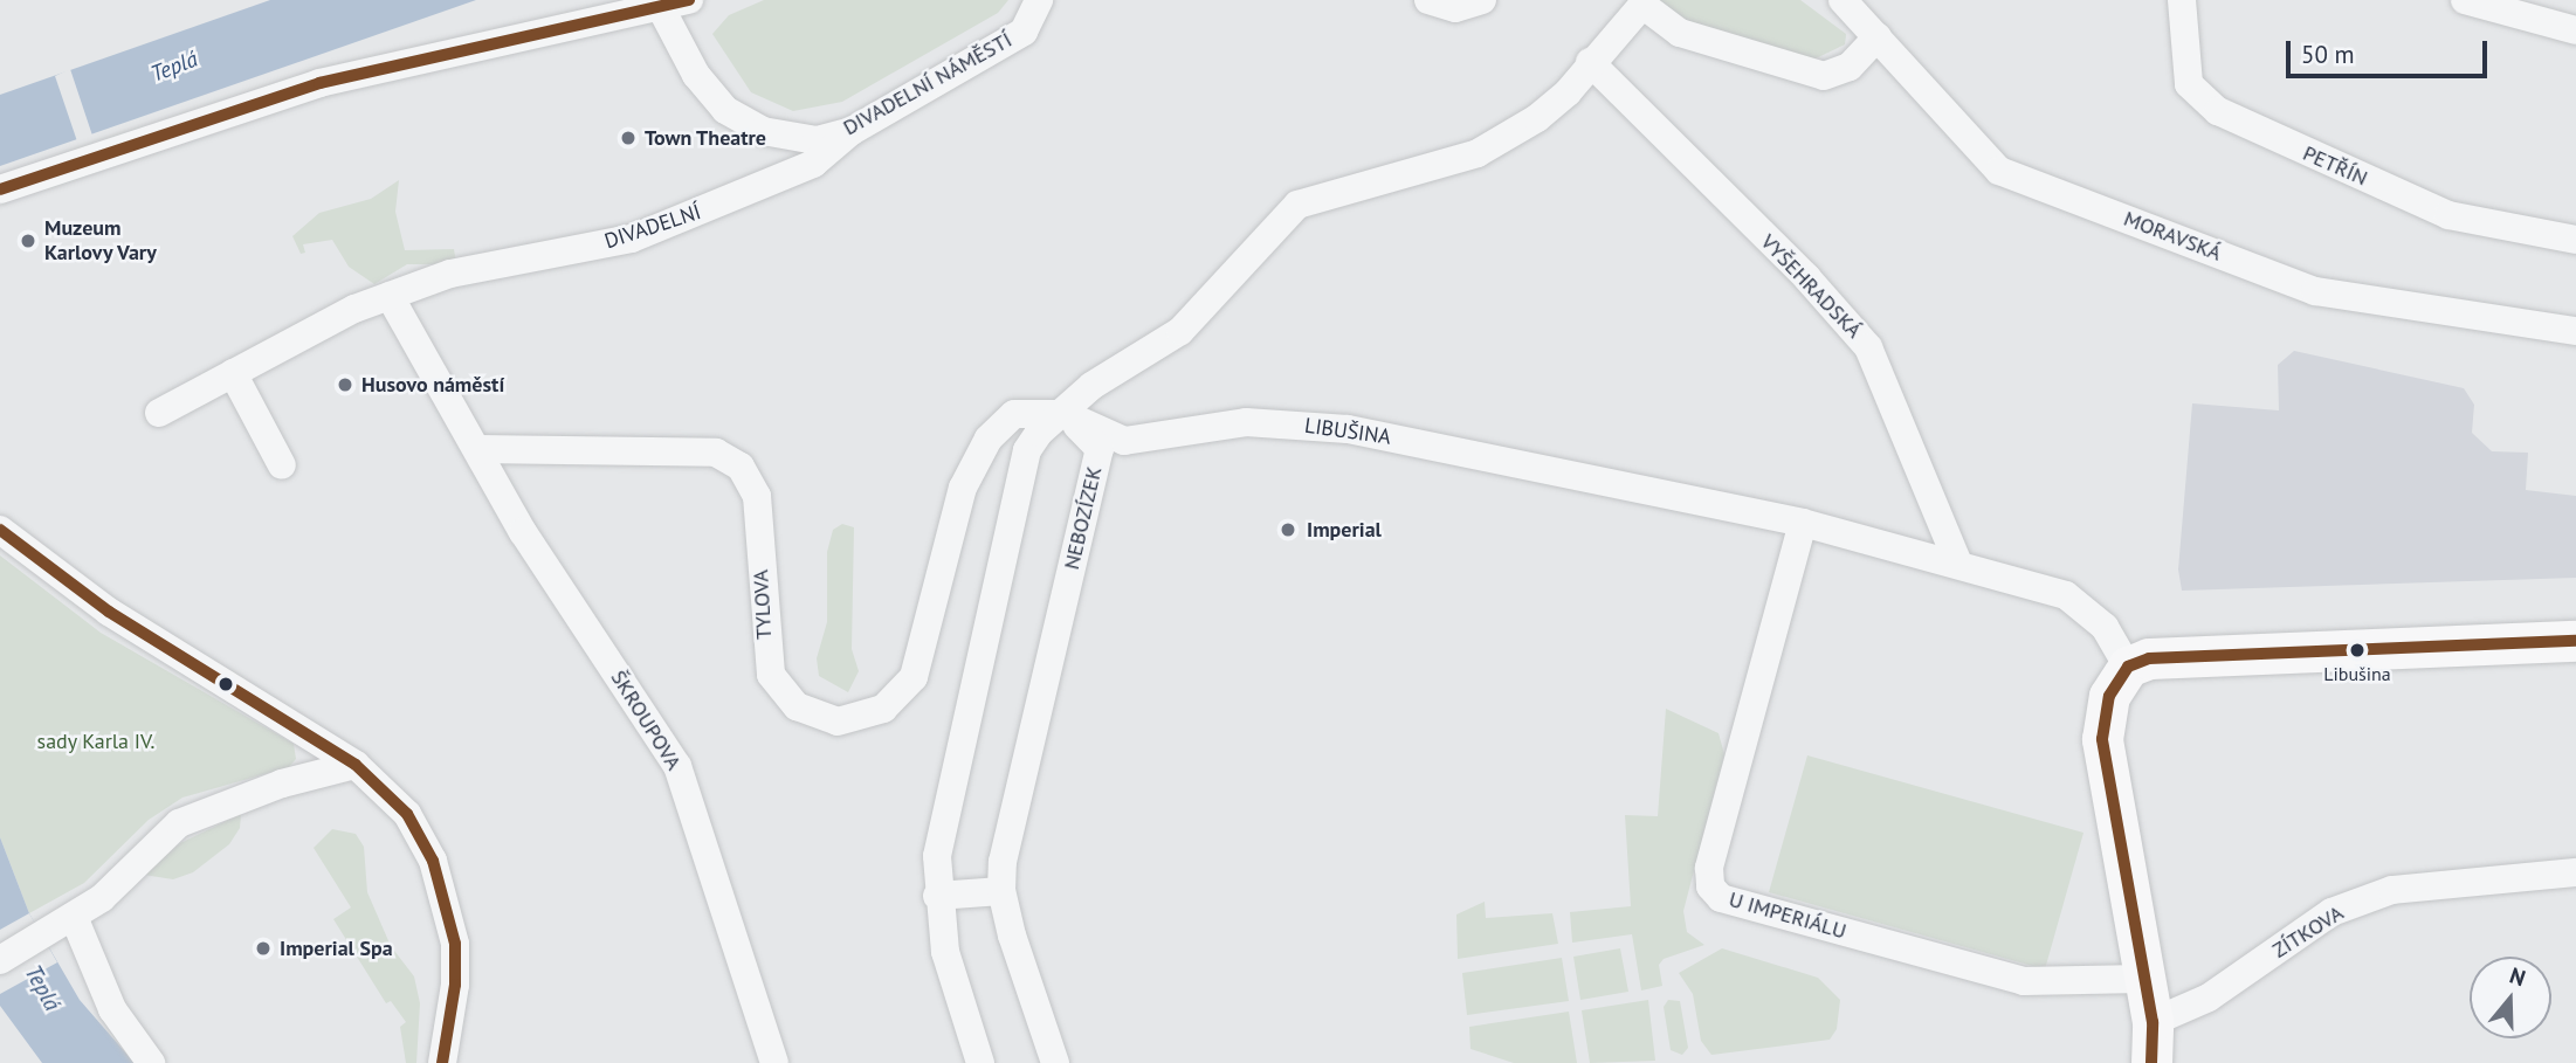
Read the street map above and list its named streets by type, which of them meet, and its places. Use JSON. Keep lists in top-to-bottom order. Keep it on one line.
{"streets":{"street":["DIVADELNÍ NÁMĚSTÍ","PETŘÍN","DIVADELNÍ","MORAVSKÁ","VYŠEHRADSKÁ","LIBUŠINA","NEBOZÍZEK","TYLOVA","ŠKROUPOVA","U IMPERIÁLU","ZÍTKOVA"]},"crossings":[["DIVADELNÍ NÁMĚSTÍ","DIVADELNÍ"],["VYŠEHRADSKÁ","LIBUŠINA"],["LIBUŠINA","NEBOZÍZEK"],["LIBUŠINA","TYLOVA"],["LIBUŠINA","U IMPERIÁLU"],["NEBOZÍZEK","TYLOVA"],["TYLOVA","ŠKROUPOVA"]],"water":["Teplá"],"parks":["sady Karla IV."],"places":["Town Theatre","Muzeum Karlovy Vary","Husovo náměstí","Imperial","Libušina","Imperial Spa"],"scale_bar":"50 m","north":"top"}
